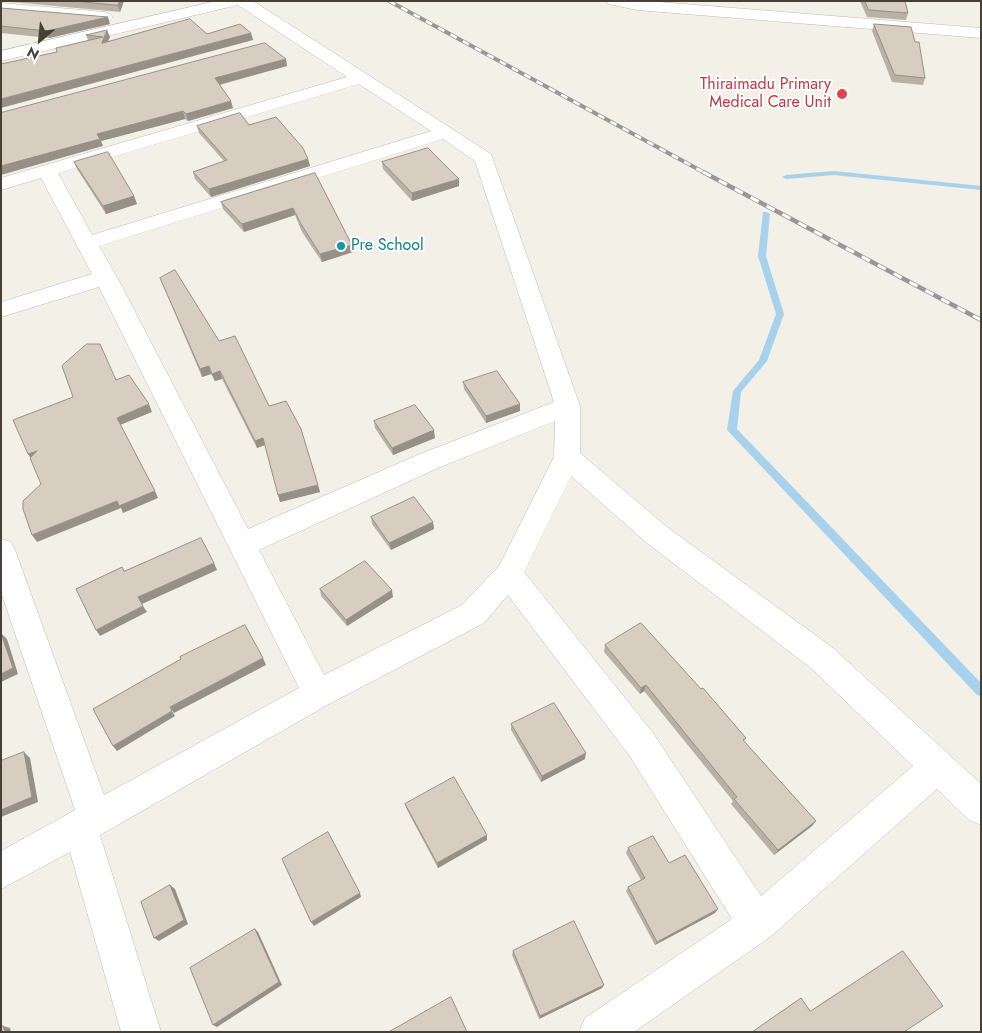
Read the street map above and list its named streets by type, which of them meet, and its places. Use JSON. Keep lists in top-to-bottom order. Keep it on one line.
{"places":["Thiraimadu Primary Medical Care Unit","Pre School"],"north":"bottom left"}
